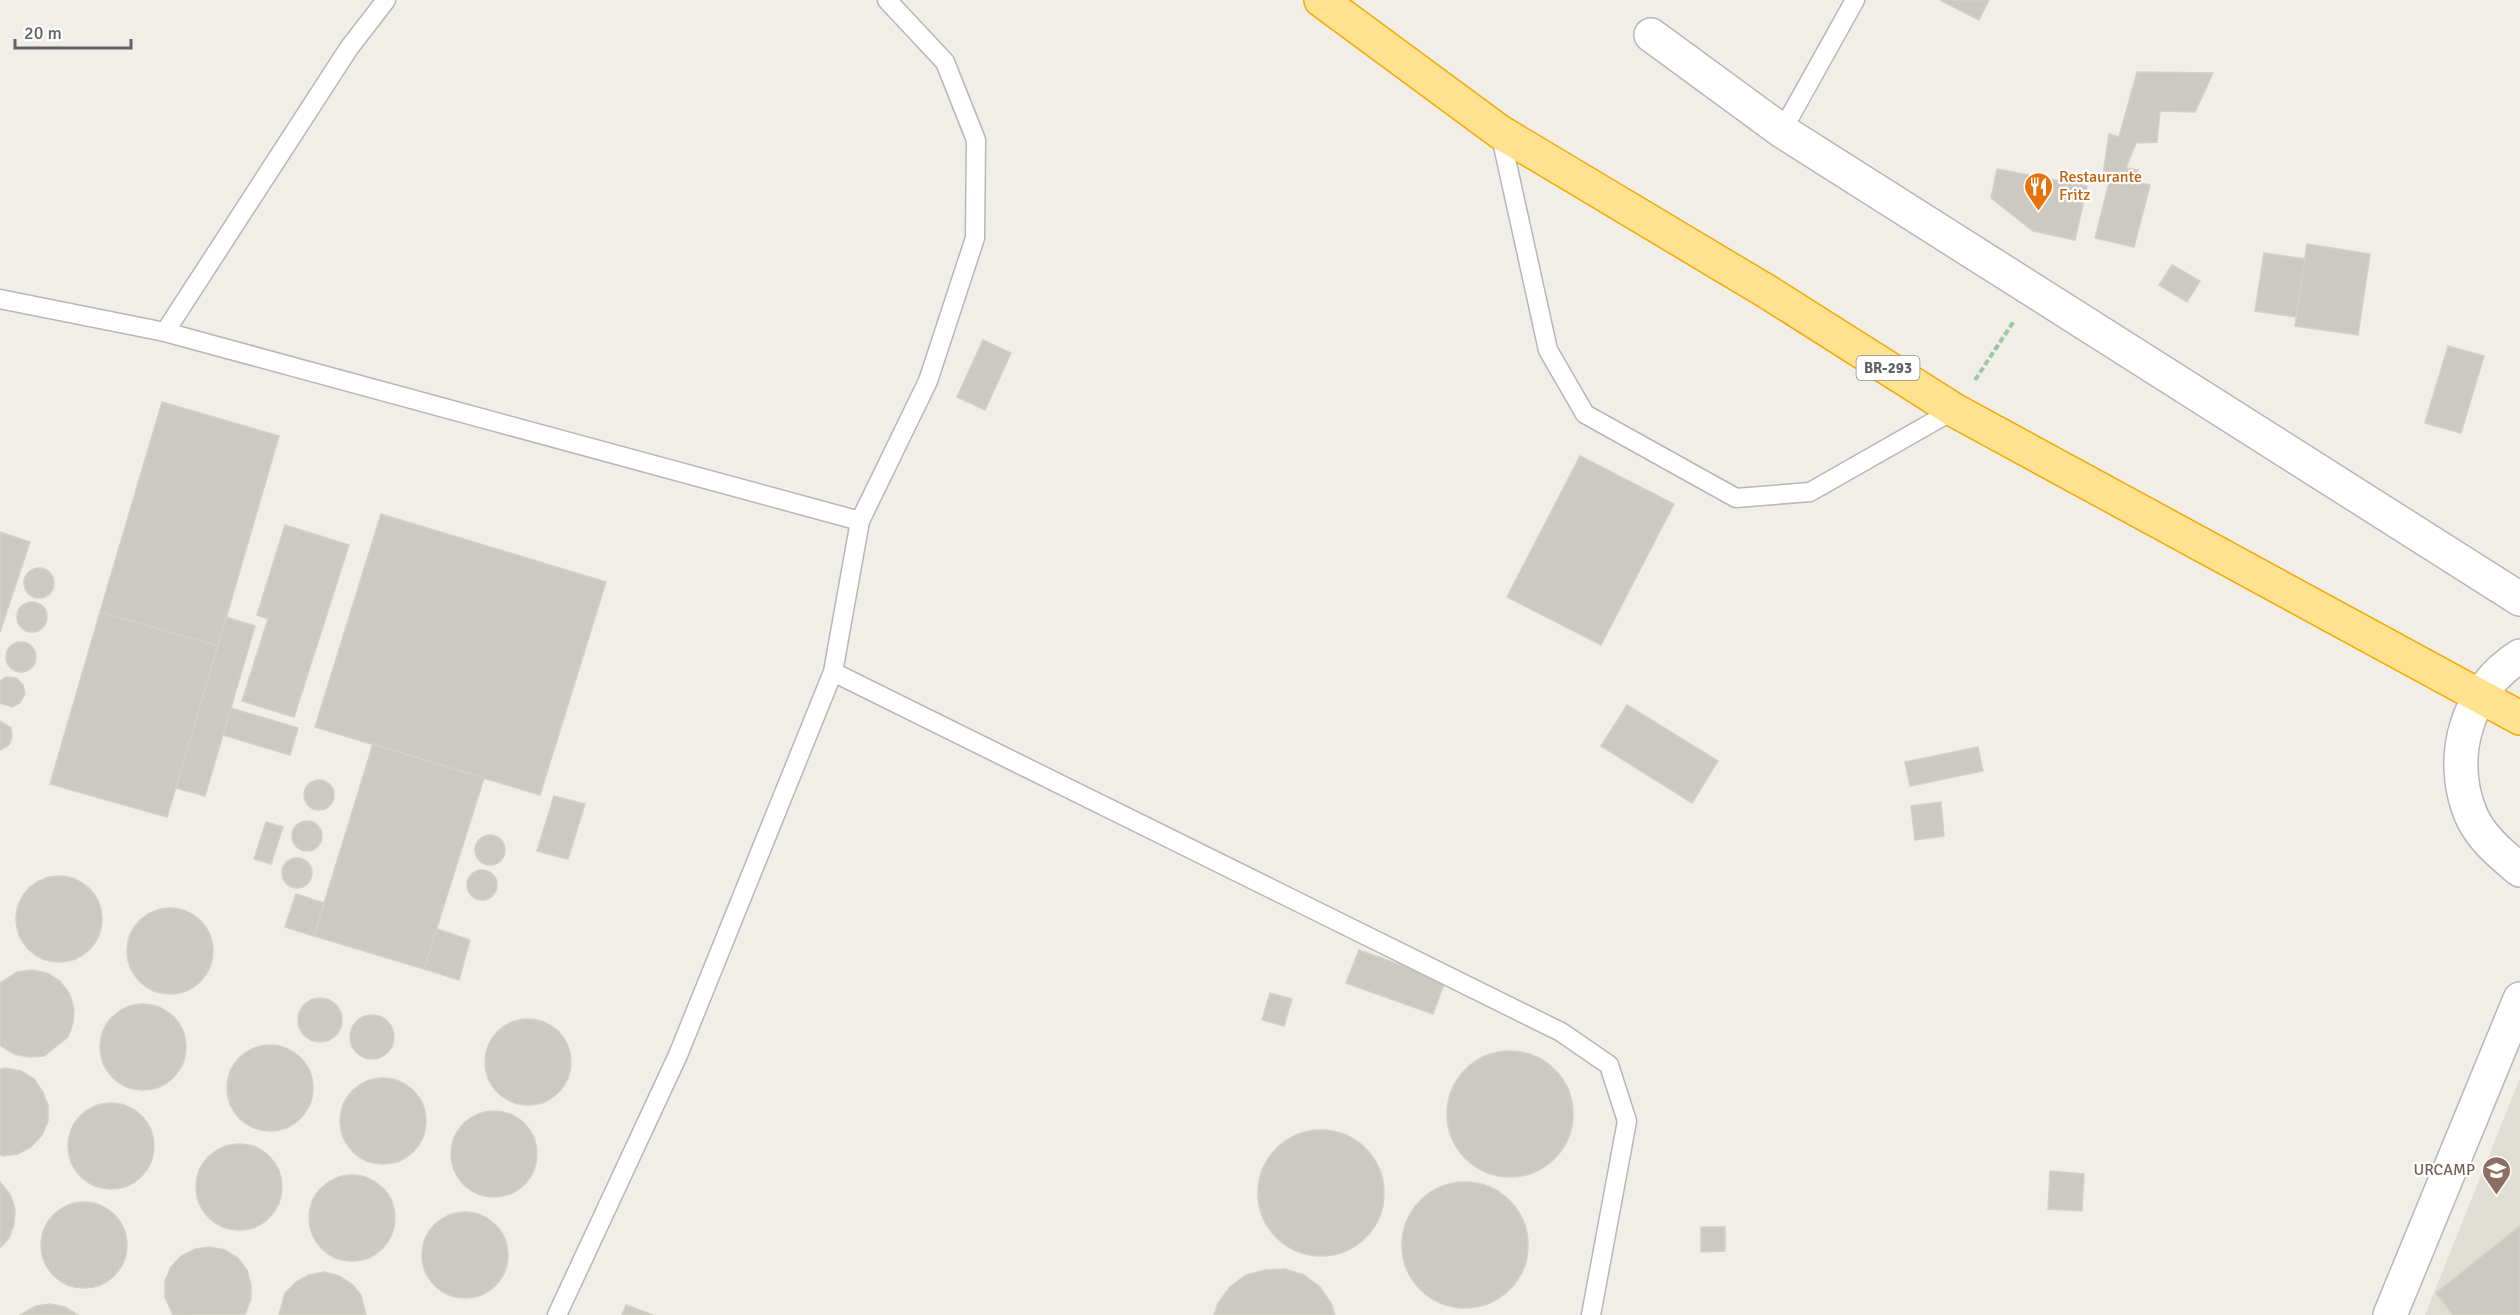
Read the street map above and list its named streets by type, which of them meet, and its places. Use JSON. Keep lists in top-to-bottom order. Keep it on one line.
{"streets":{"highway":["BR-293"]},"places":{"restaurant":["Restaurante Fritz"],"school or university":["URCAMP"]},"scale_bar":"20 m"}
